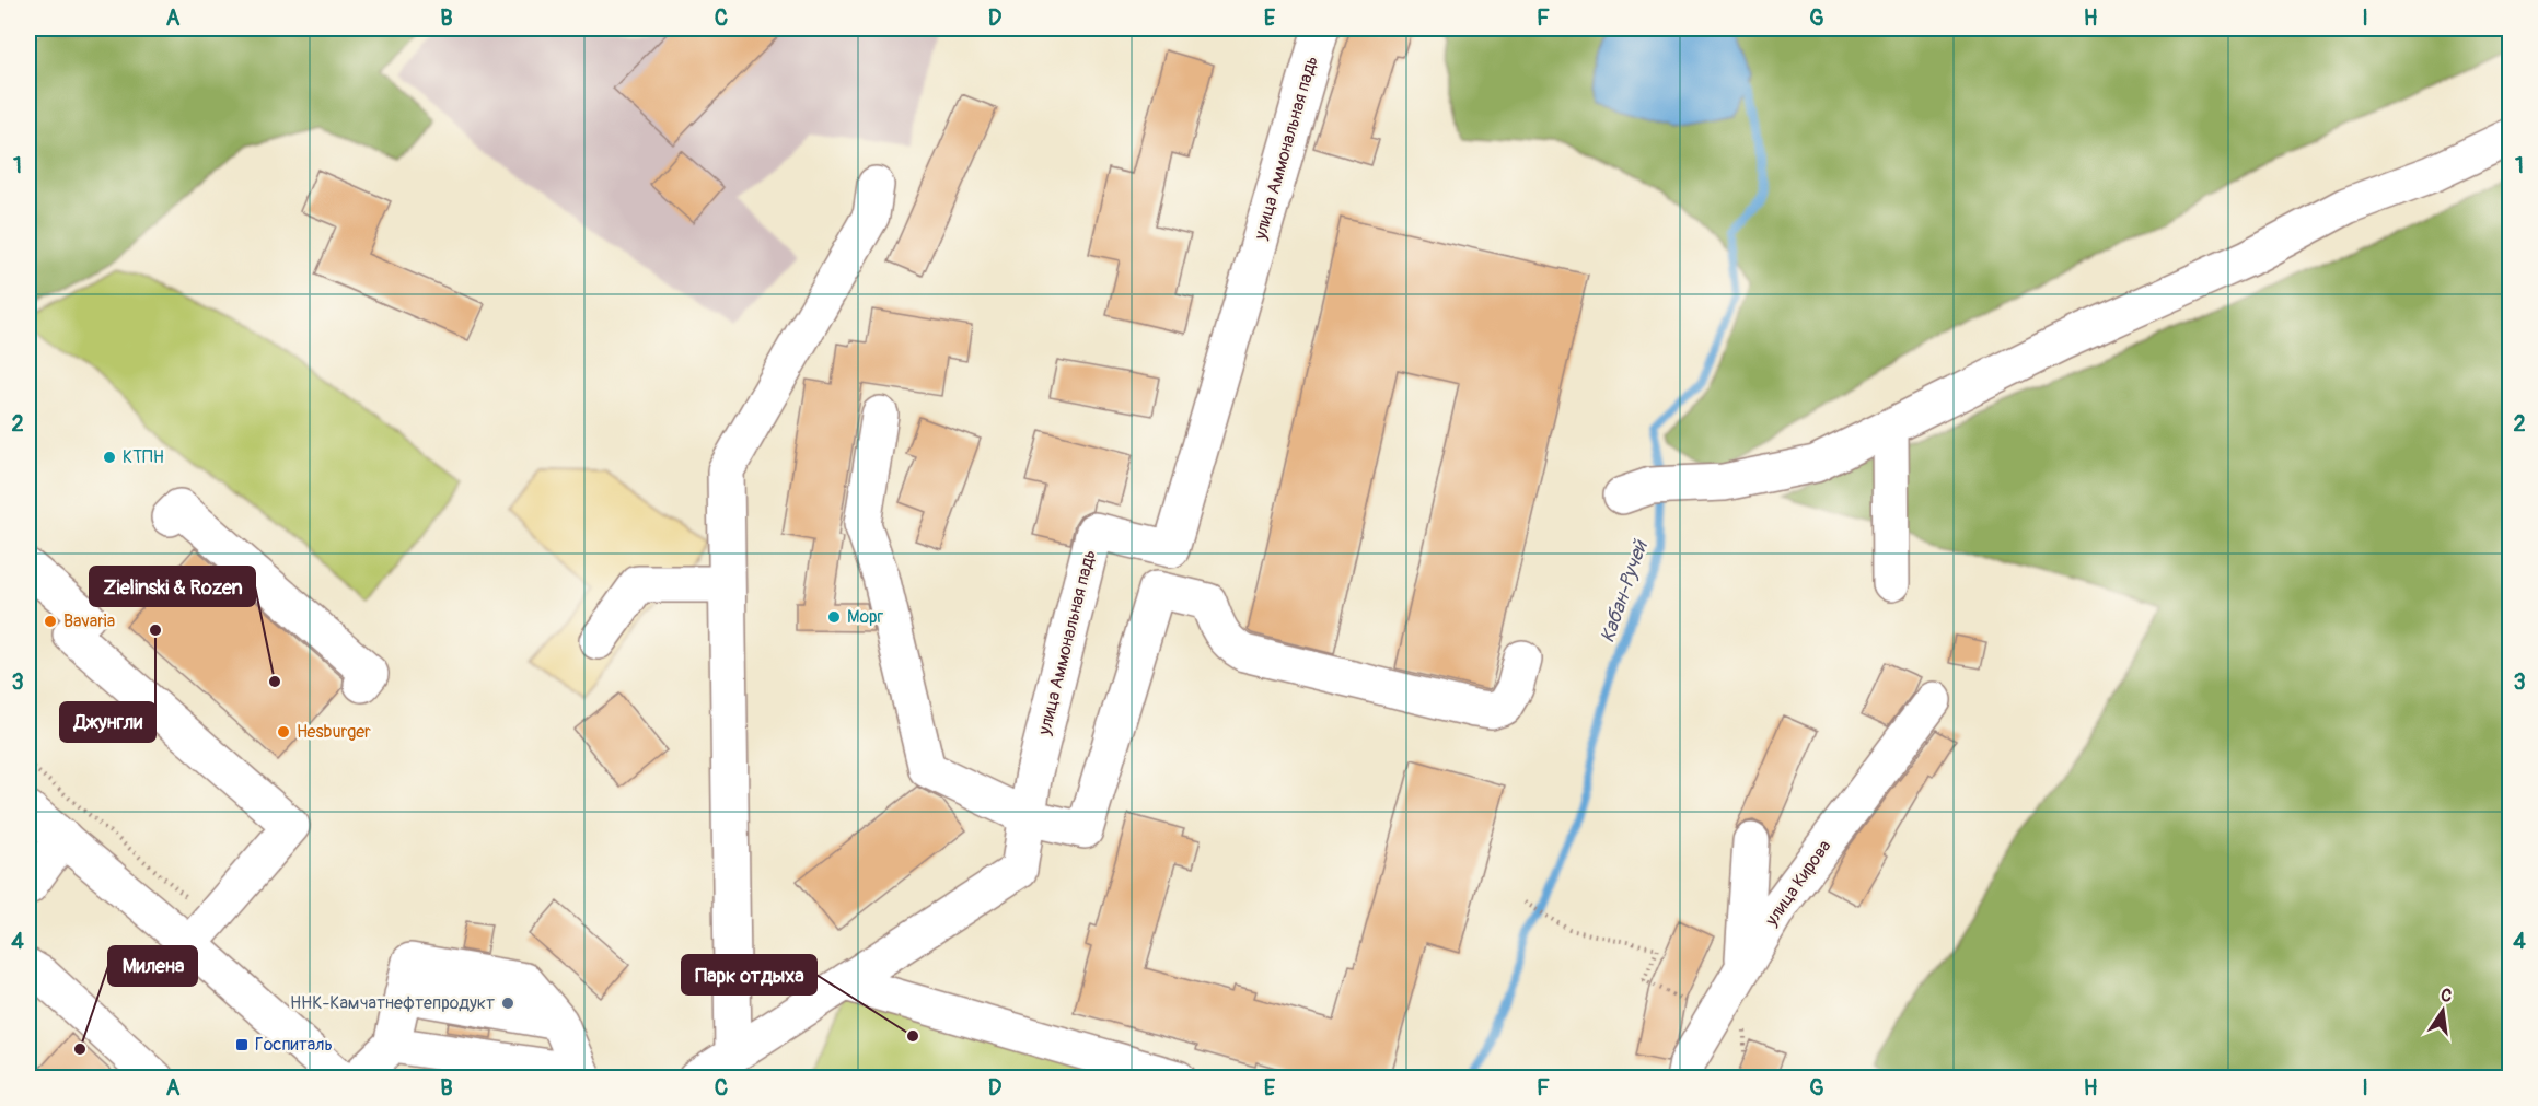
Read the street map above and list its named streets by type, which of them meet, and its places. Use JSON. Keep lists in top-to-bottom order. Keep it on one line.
{"streets":{"street":["улица Аммональная падь","улица Кирова"]},"water":["Кабан-Ручей"],"places":{"other":["КТПН","Морг","Bavaria","Джунгли","Zielinski & Rozen","Hesburger","ННК-Камчатнефтепродукт","Парк отдыха","Милена"],"transit":["Госпиталь"]},"north":"top","grid":{"columns":["A","B","C","D","E","F","G","H","I"],"rows":["1","2","3","4"]}}
